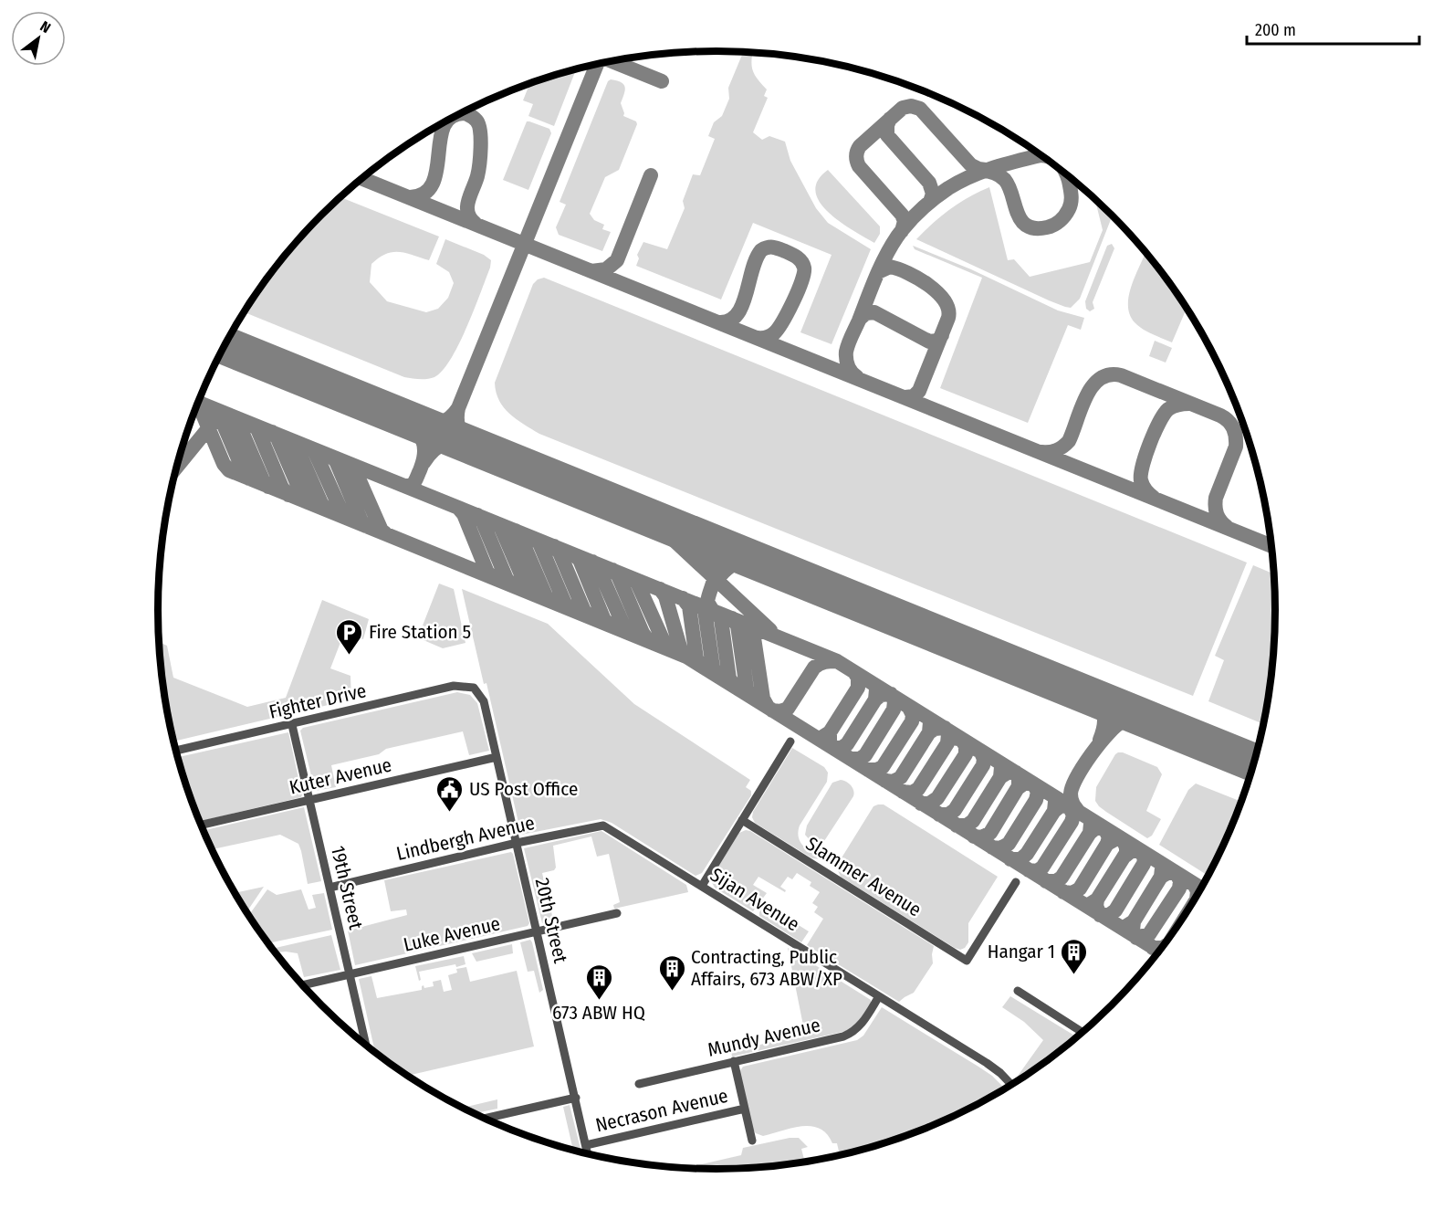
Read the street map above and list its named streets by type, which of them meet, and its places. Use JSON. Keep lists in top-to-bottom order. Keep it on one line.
{"streets":{"street":["Fighter Drive","Kuter Avenue","Lindbergh Avenue","Slammer Avenue","19th Street","Sijan Avenue","20th Street","Luke Avenue","Mundy Avenue","Necrason Avenue"]},"crossings":[["Fighter Drive","19th Street"],["Fighter Drive","20th Street"],["Kuter Avenue","19th Street"],["Kuter Avenue","20th Street"],["Lindbergh Avenue","19th Street"],["Lindbergh Avenue","Sijan Avenue"],["Lindbergh Avenue","20th Street"],["19th Street","Luke Avenue"],["Sijan Avenue","Mundy Avenue"],["20th Street","Luke Avenue"],["20th Street","Necrason Avenue"]],"places":{"parking":["Fire Station 5"],"public building":["US Post Office"],"building":["Hangar 1","Contracting, Public Affairs, 673 ABW/XP","673 ABW HQ"]},"scale_bar":"200 m","north":"top right"}
